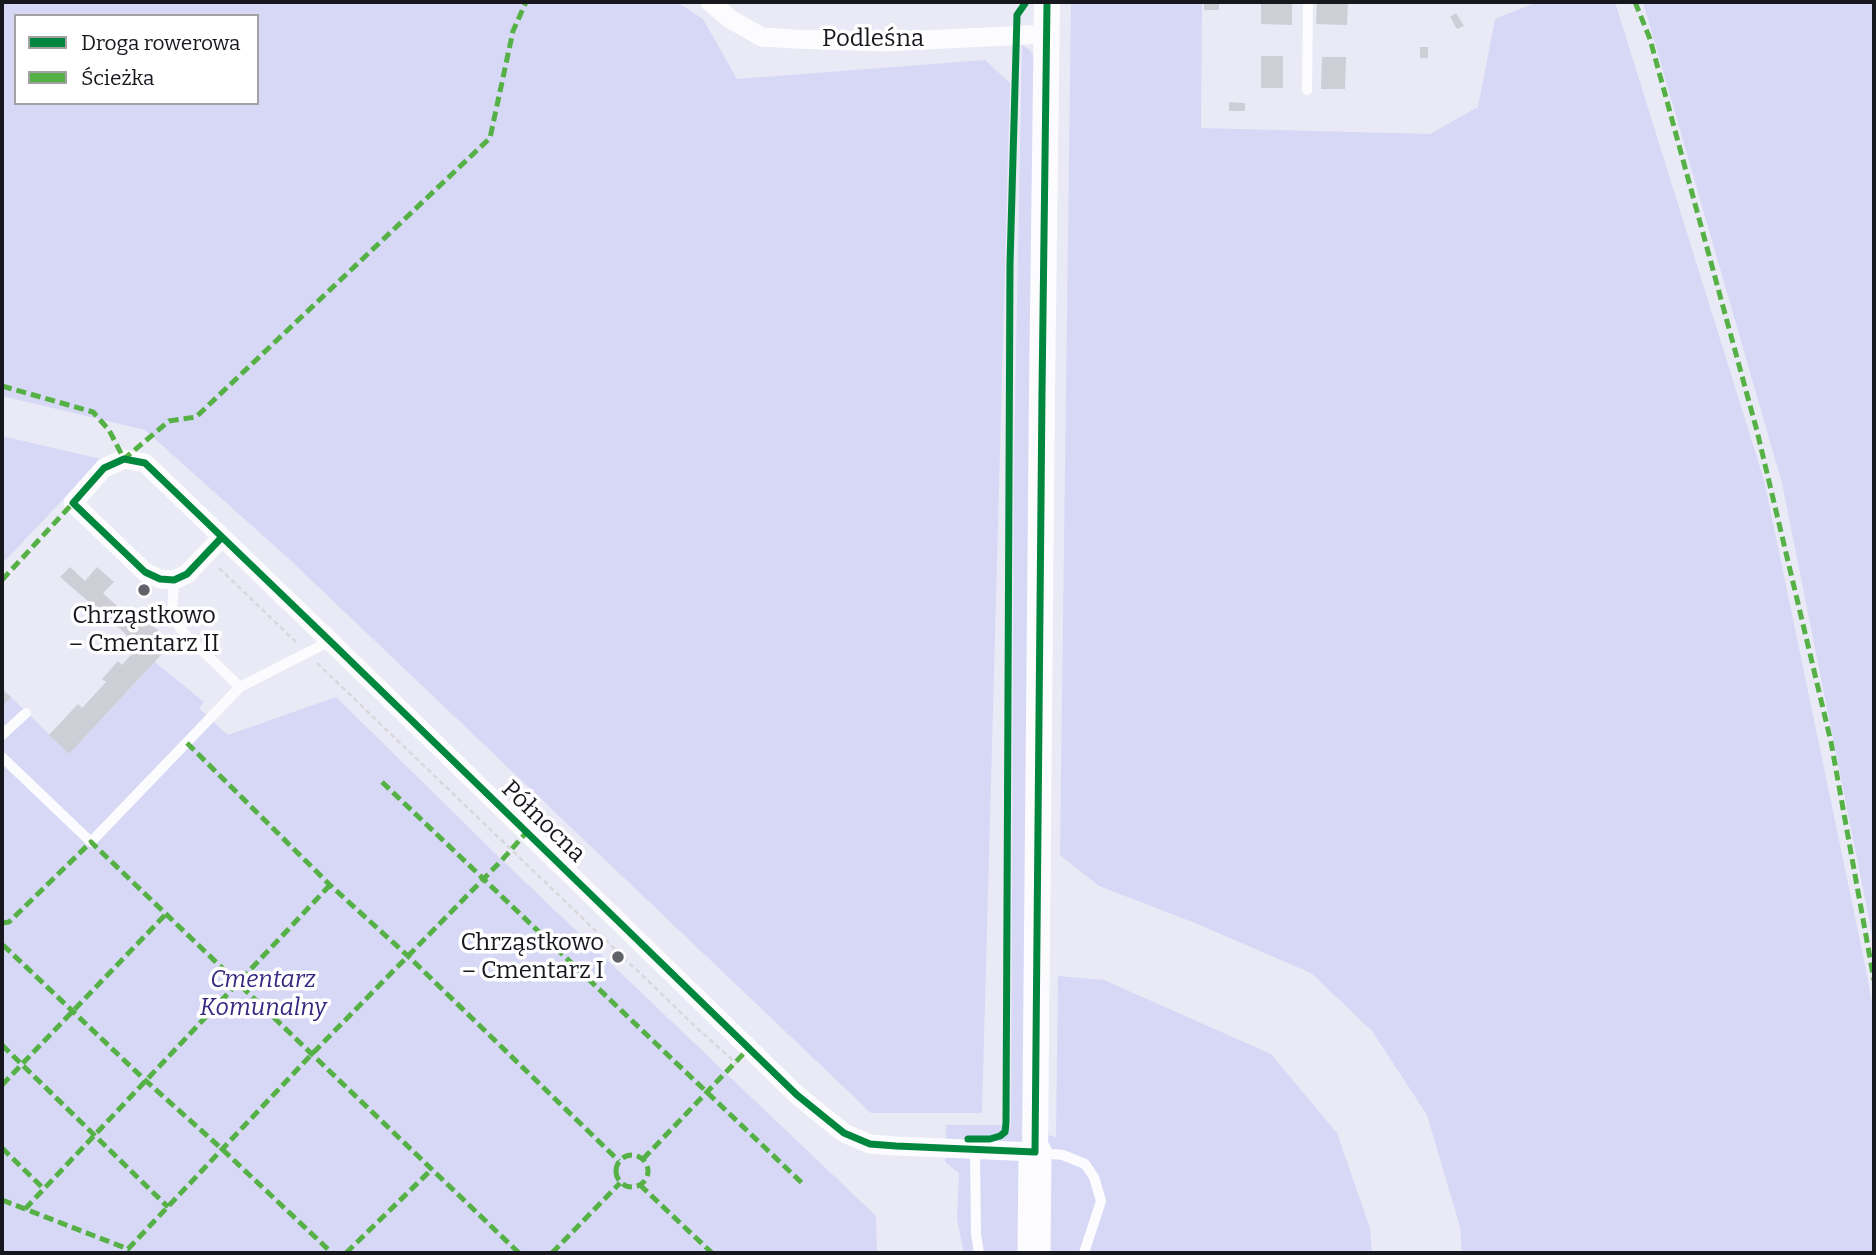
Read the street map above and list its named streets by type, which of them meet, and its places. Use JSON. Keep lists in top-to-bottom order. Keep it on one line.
{"streets":{"street":["Podleśna","Północna"]},"parks":["Cmentarz Komunalny"],"places":["Chrząstkowo – Cmentarz II","Chrząstkowo – Cmentarz I"],"legend":["Droga rowerowa","Ścieżka"]}
